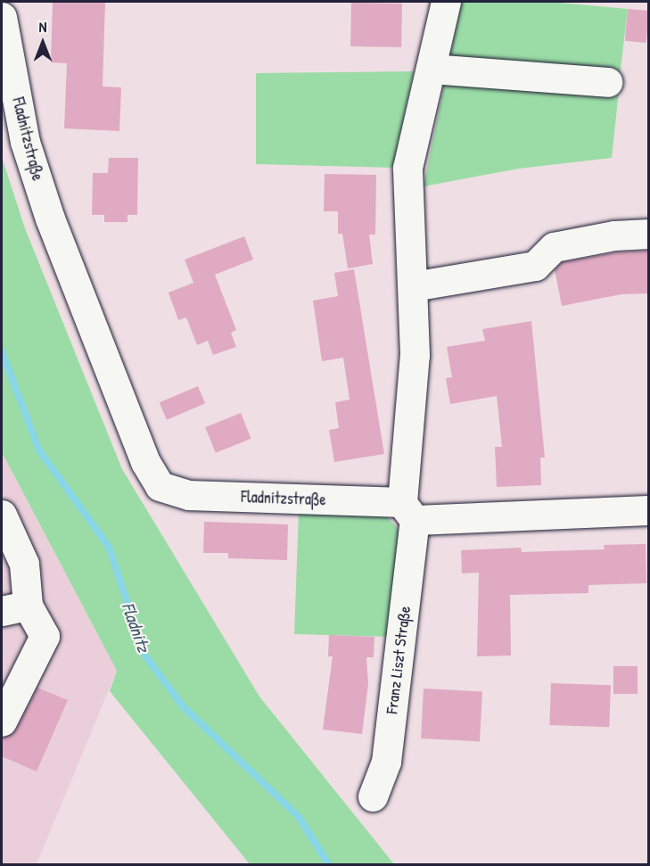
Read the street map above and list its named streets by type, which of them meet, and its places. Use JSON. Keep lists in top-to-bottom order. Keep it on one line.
{"streets":{"street":["Fladnitzstraße","Franz Liszt Straße"]},"crossings":[["Fladnitzstraße","Franz Liszt Straße"]],"water":["Fladnitz"],"north":"top"}
